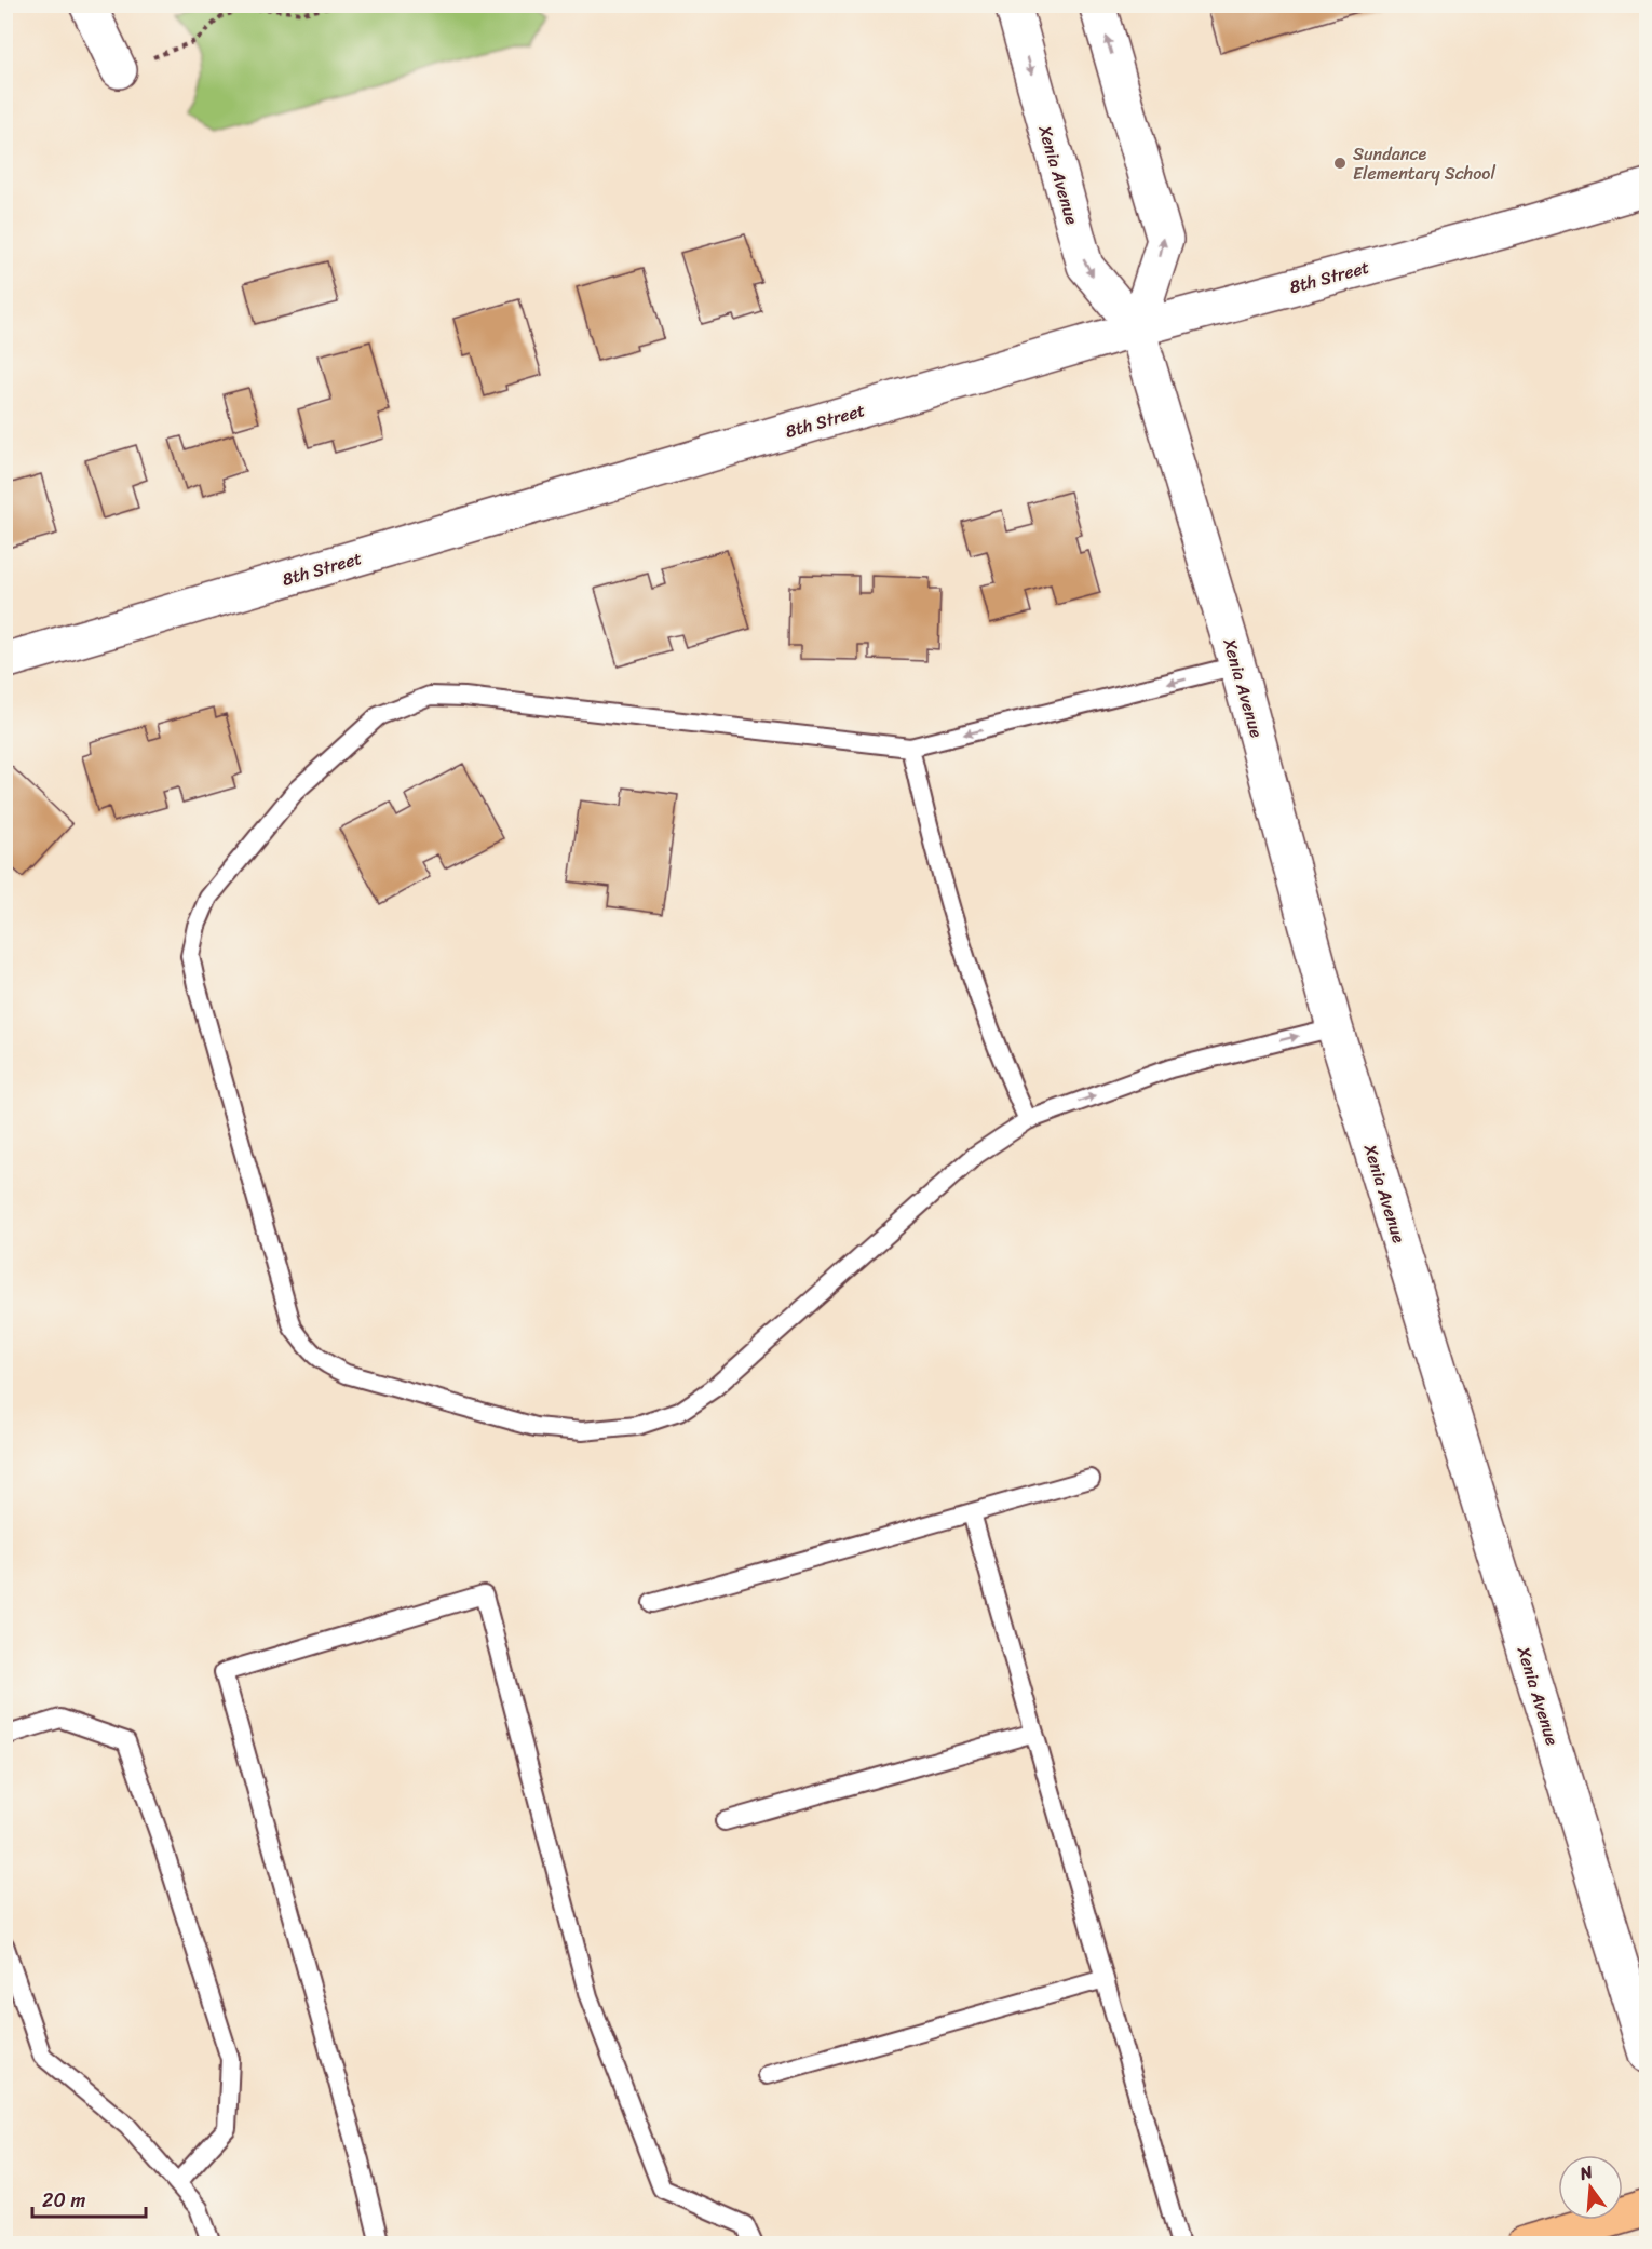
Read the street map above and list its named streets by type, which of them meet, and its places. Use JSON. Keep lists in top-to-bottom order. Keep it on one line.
{"streets":{"street":["Xenia Avenue","8th Street"]},"crossings":[["Xenia Avenue","8th Street"]],"places":["Sundance Elementary School"],"scale_bar":"20 m","north":"top"}
